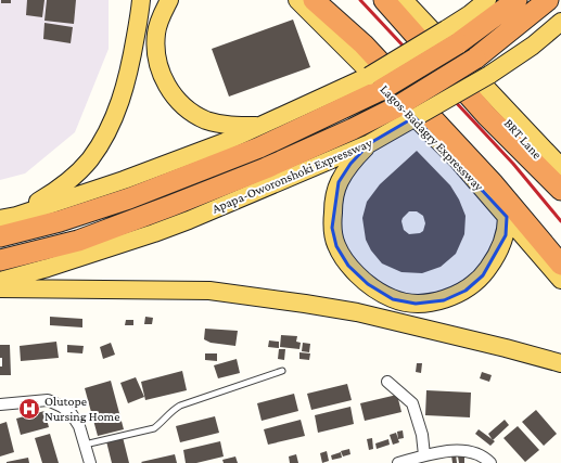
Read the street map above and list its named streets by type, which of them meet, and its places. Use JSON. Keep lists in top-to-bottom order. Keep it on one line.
{"streets":{"highway":["Lagos-Badagry Expressway","Apapa-Oworonshoki Expressway"],"lane":["BRT Lane"]},"places":{"hospital":["Olutope Nursing Home"]}}
